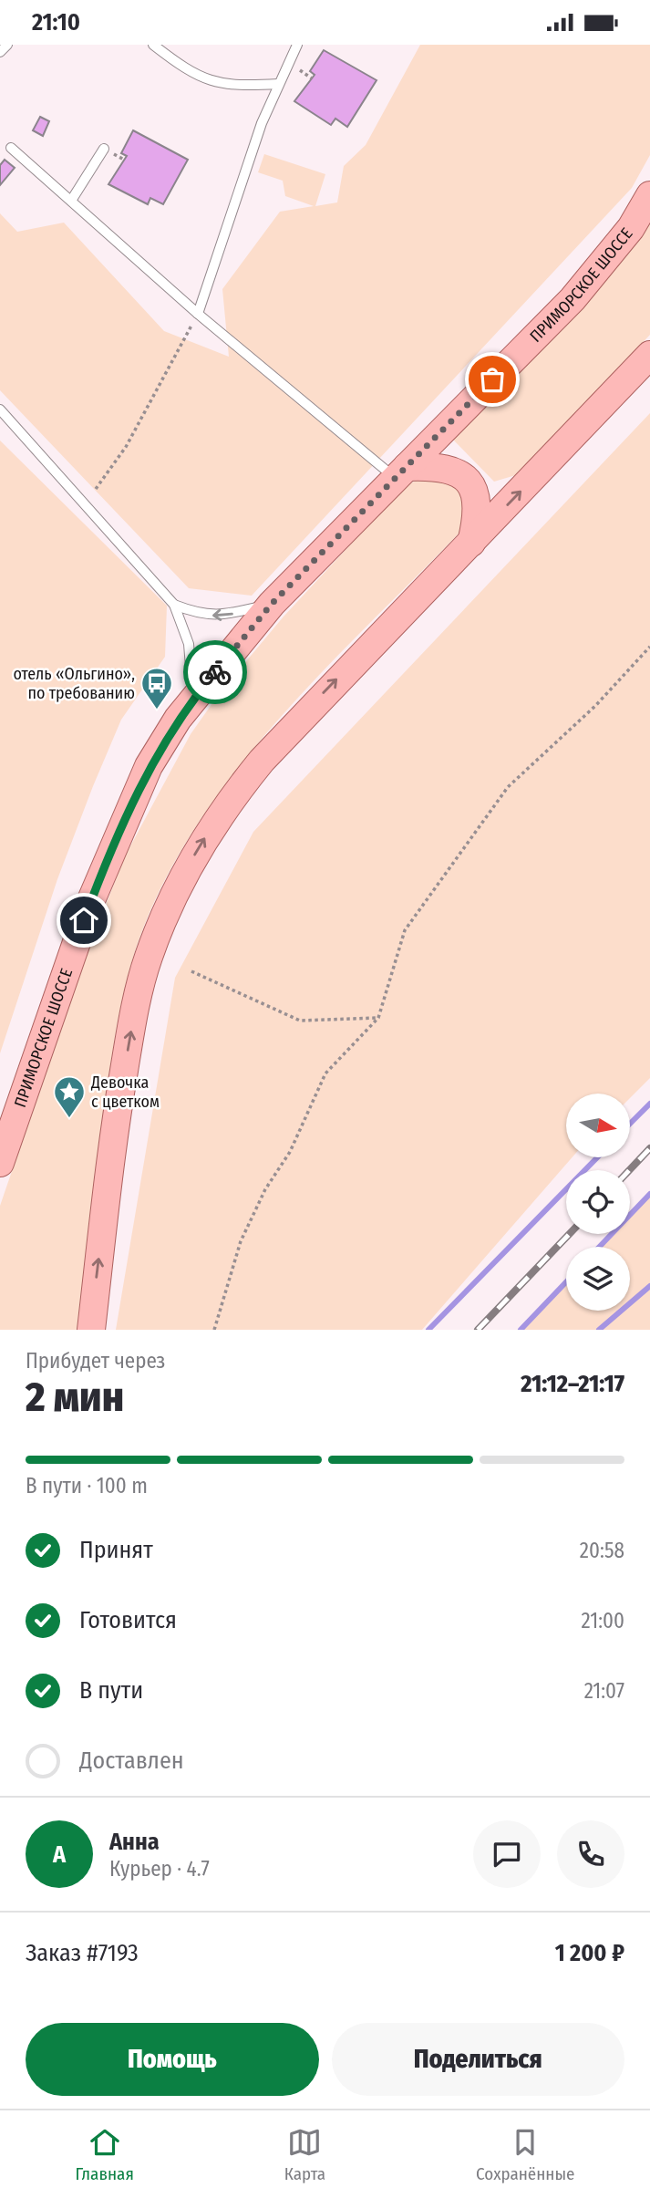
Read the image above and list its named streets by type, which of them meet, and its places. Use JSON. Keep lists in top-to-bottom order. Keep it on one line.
{"streets":{"main road":["ПРИМОРСКОЕ ШОССЕ"]},"places":{"bus stop":["отель «Ольгино», по требованию"],"place":["Девочка с цветком"]},"north":"right","page":{"status":"21:10","heading":["2 мин","Прибудет через","21:12–21:17"],"panel":["Анна","Курьер · 4.7","Заказ #7193","1 200 ₽"],"bar":"В пути · 100 m","list":[["Принят","20:58"],["Готовится","21:00"],["В пути","21:07"],"Доставлен"],"round":"А","buttons":["Помощь","Поделиться"],"tabs":["Главная","Карта","Сохранённые"]}}
